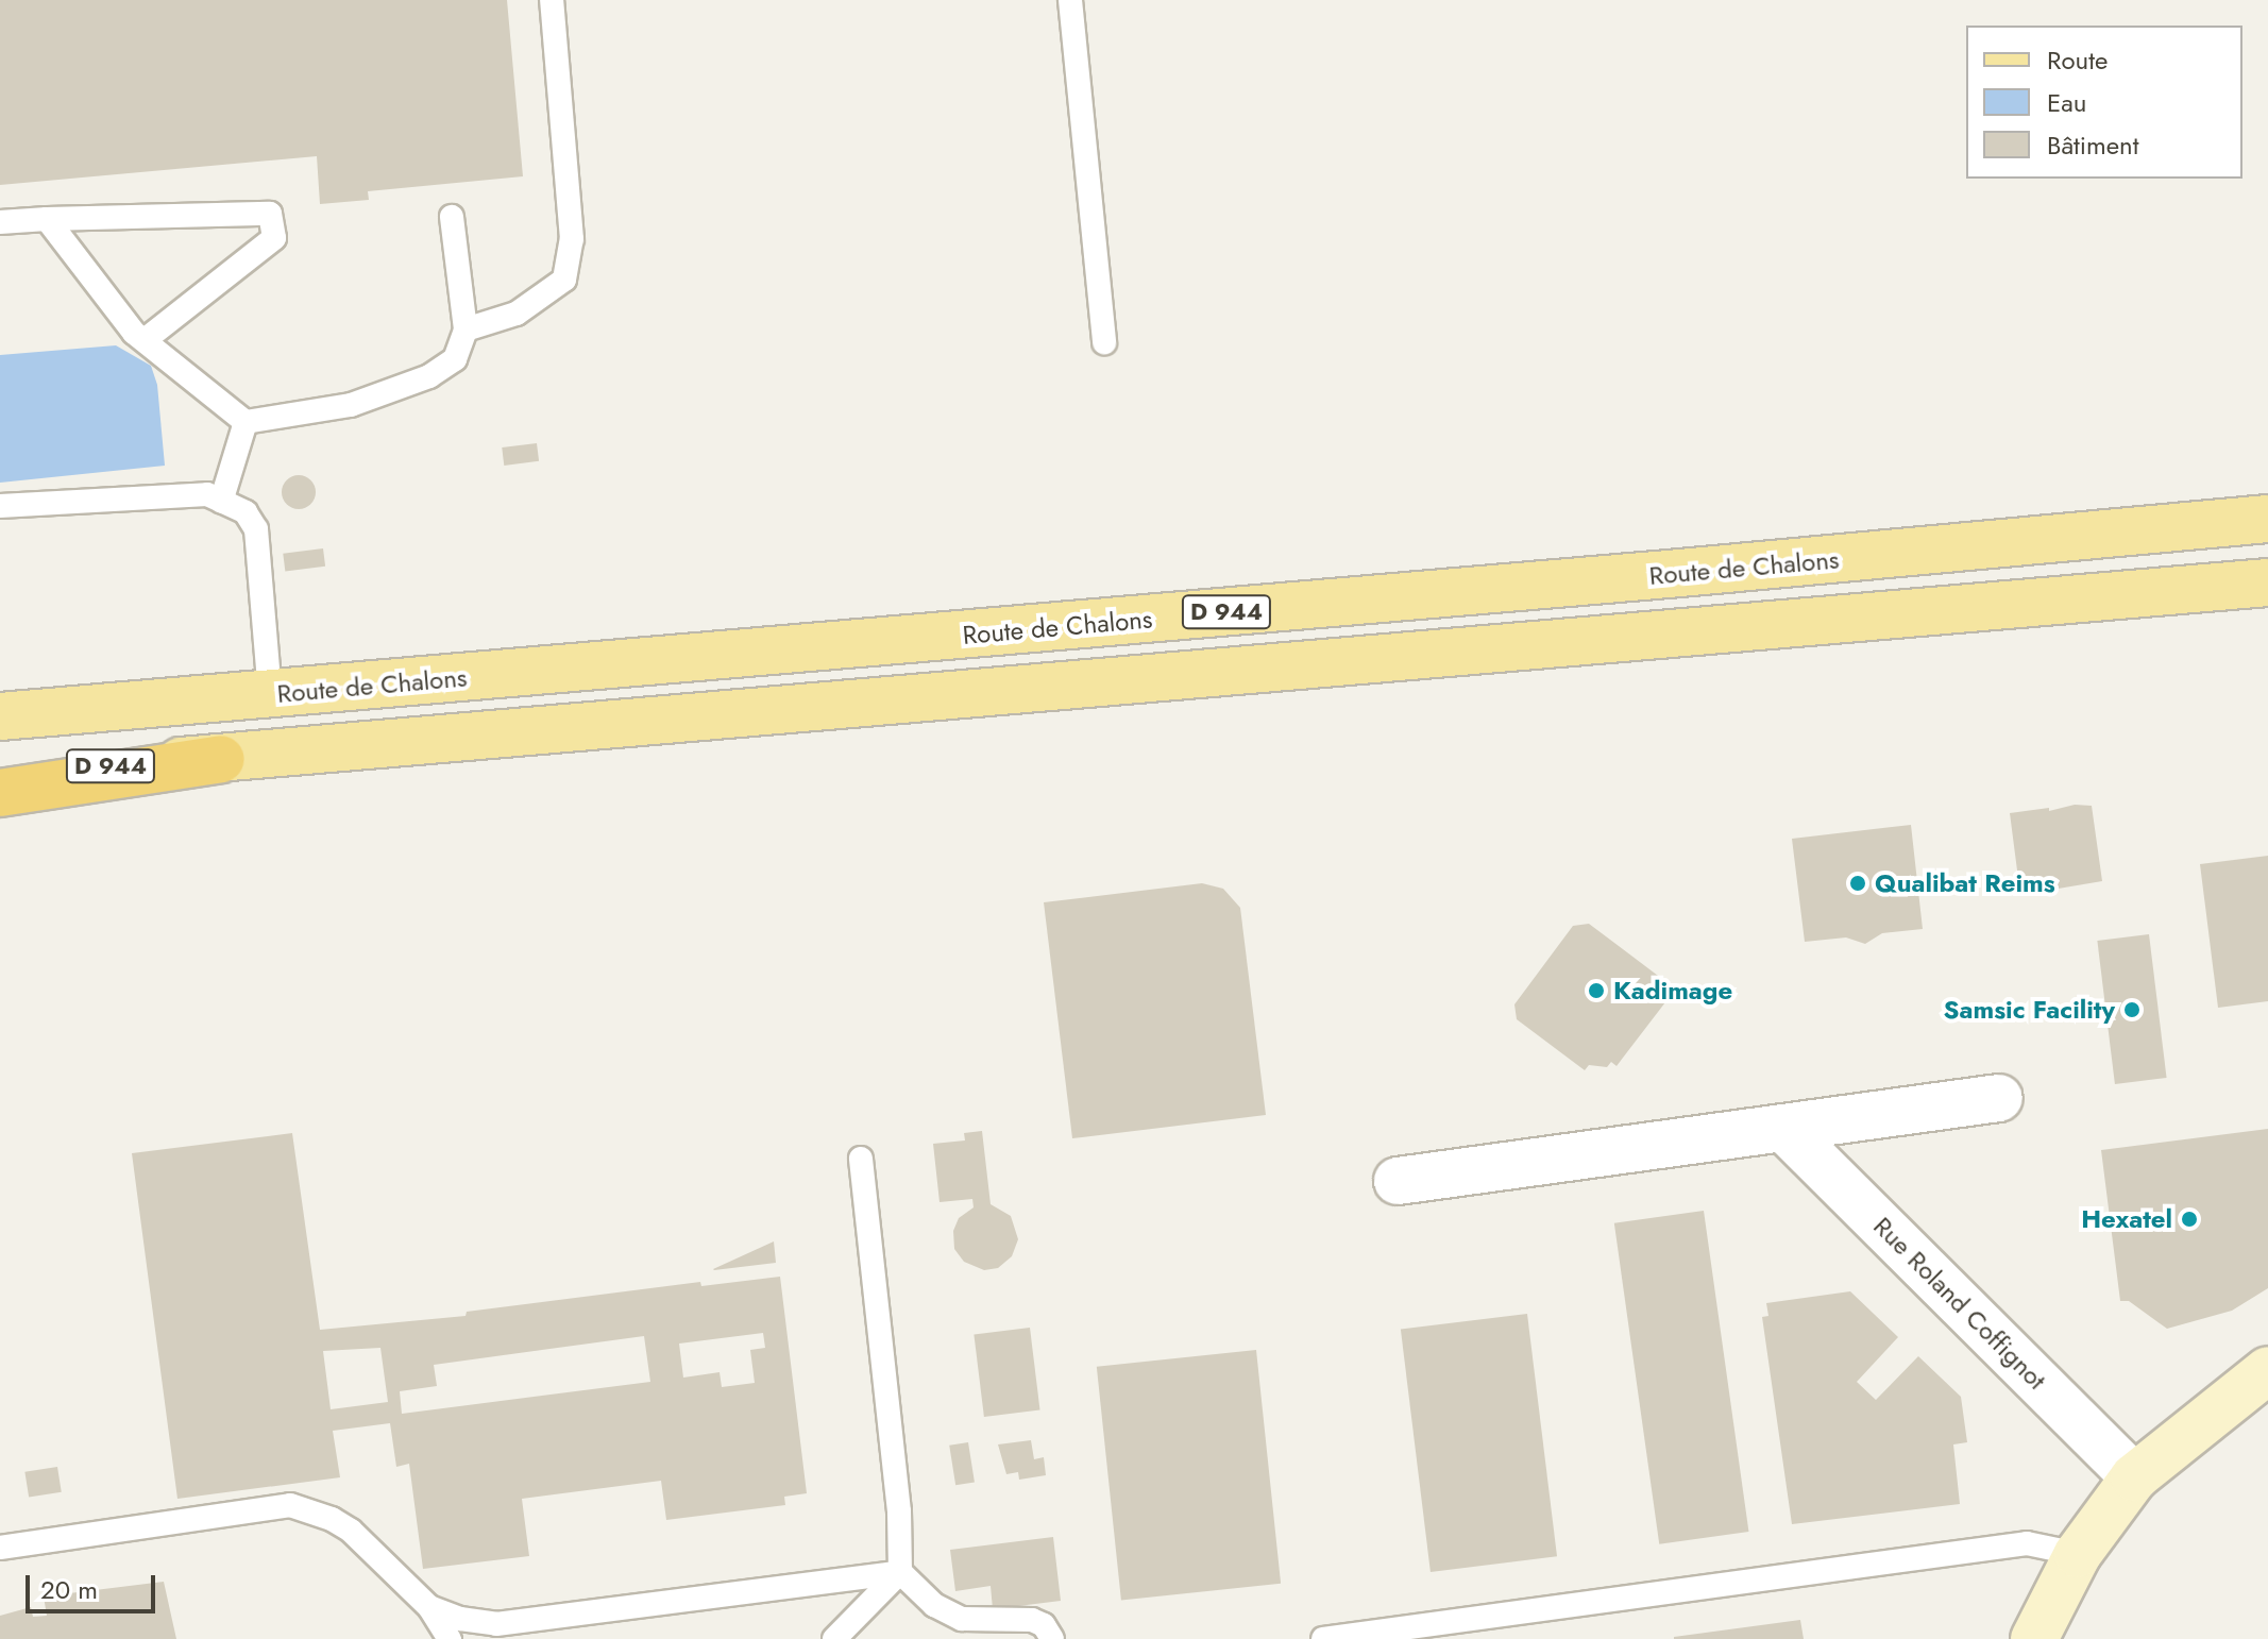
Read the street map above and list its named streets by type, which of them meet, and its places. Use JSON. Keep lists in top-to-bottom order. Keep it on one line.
{"streets":{"main road":["Route de Chalons","D 944"],"street":["Rue Roland Coffignot"]},"places":["Qualibat Reims","Kadimage","Samsic Facility","Hexatel"],"legend":["Route","Eau","Bâtiment"],"scale_bar":"20 m"}
